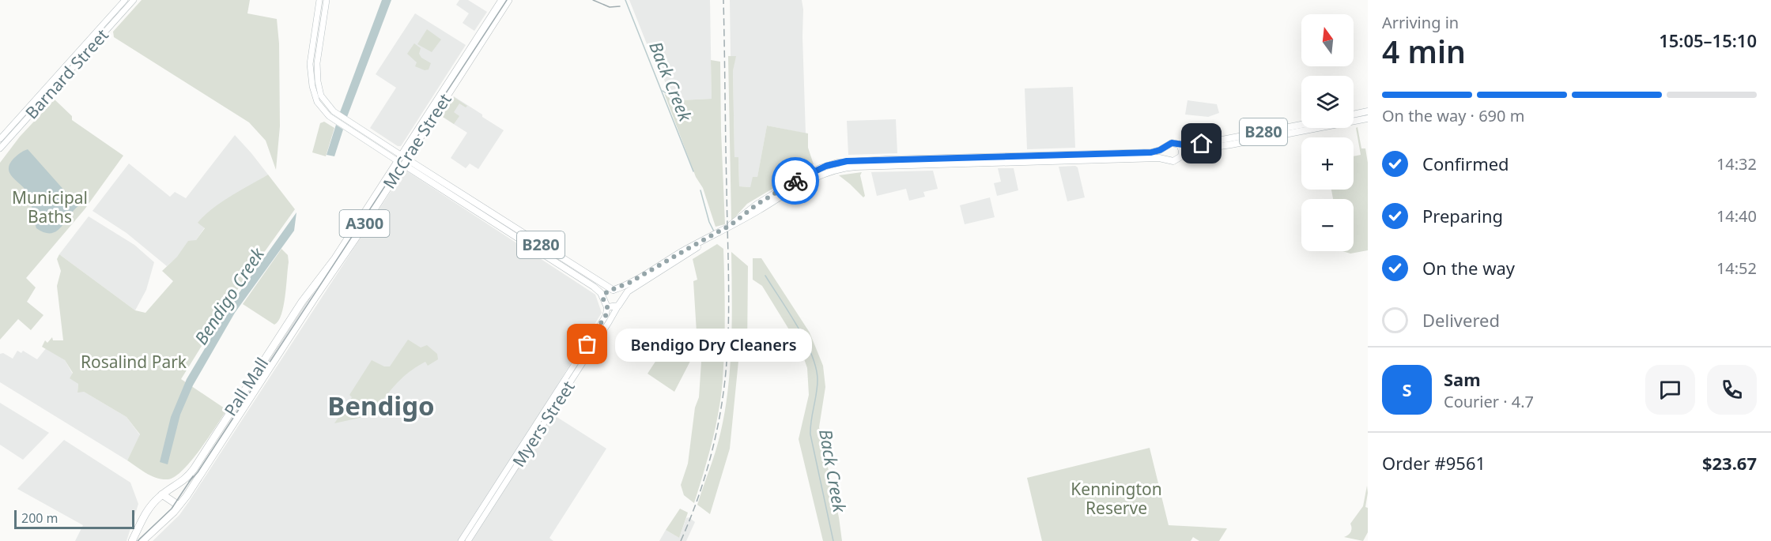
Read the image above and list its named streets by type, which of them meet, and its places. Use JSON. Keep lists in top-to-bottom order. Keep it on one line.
{"streets":{"highway":["McCrae Street","A300","Pall Mall"],"main road":["Barnard Street","B280","Myers Street"]},"crossings":[["B280","McCrae Street"],["B280","Myers Street"],["McCrae Street","Pall Mall"],["A300","Pall Mall"]],"districts":["Bendigo"],"water":["Back Creek","Bendigo Creek"],"parks":["Municipal Baths","Rosalind Park","Kennington Reserve"],"places":["Bendigo Dry Cleaners"],"scale_bar":"200 m","north":"top","page":{"heading":["4 min","Arriving in","15:05–15:10"],"panel":["Sam","Courier · 4.7","Order #9561","$23.67"],"map_buttons":["+","−"],"bar":"On the way · 690 m","list":[["Confirmed","14:32"],["Preparing","14:40"],["On the way","14:52"],"Delivered"],"bubble":"Bendigo Dry Cleaners","round":"S","scale":"200 m"}}
